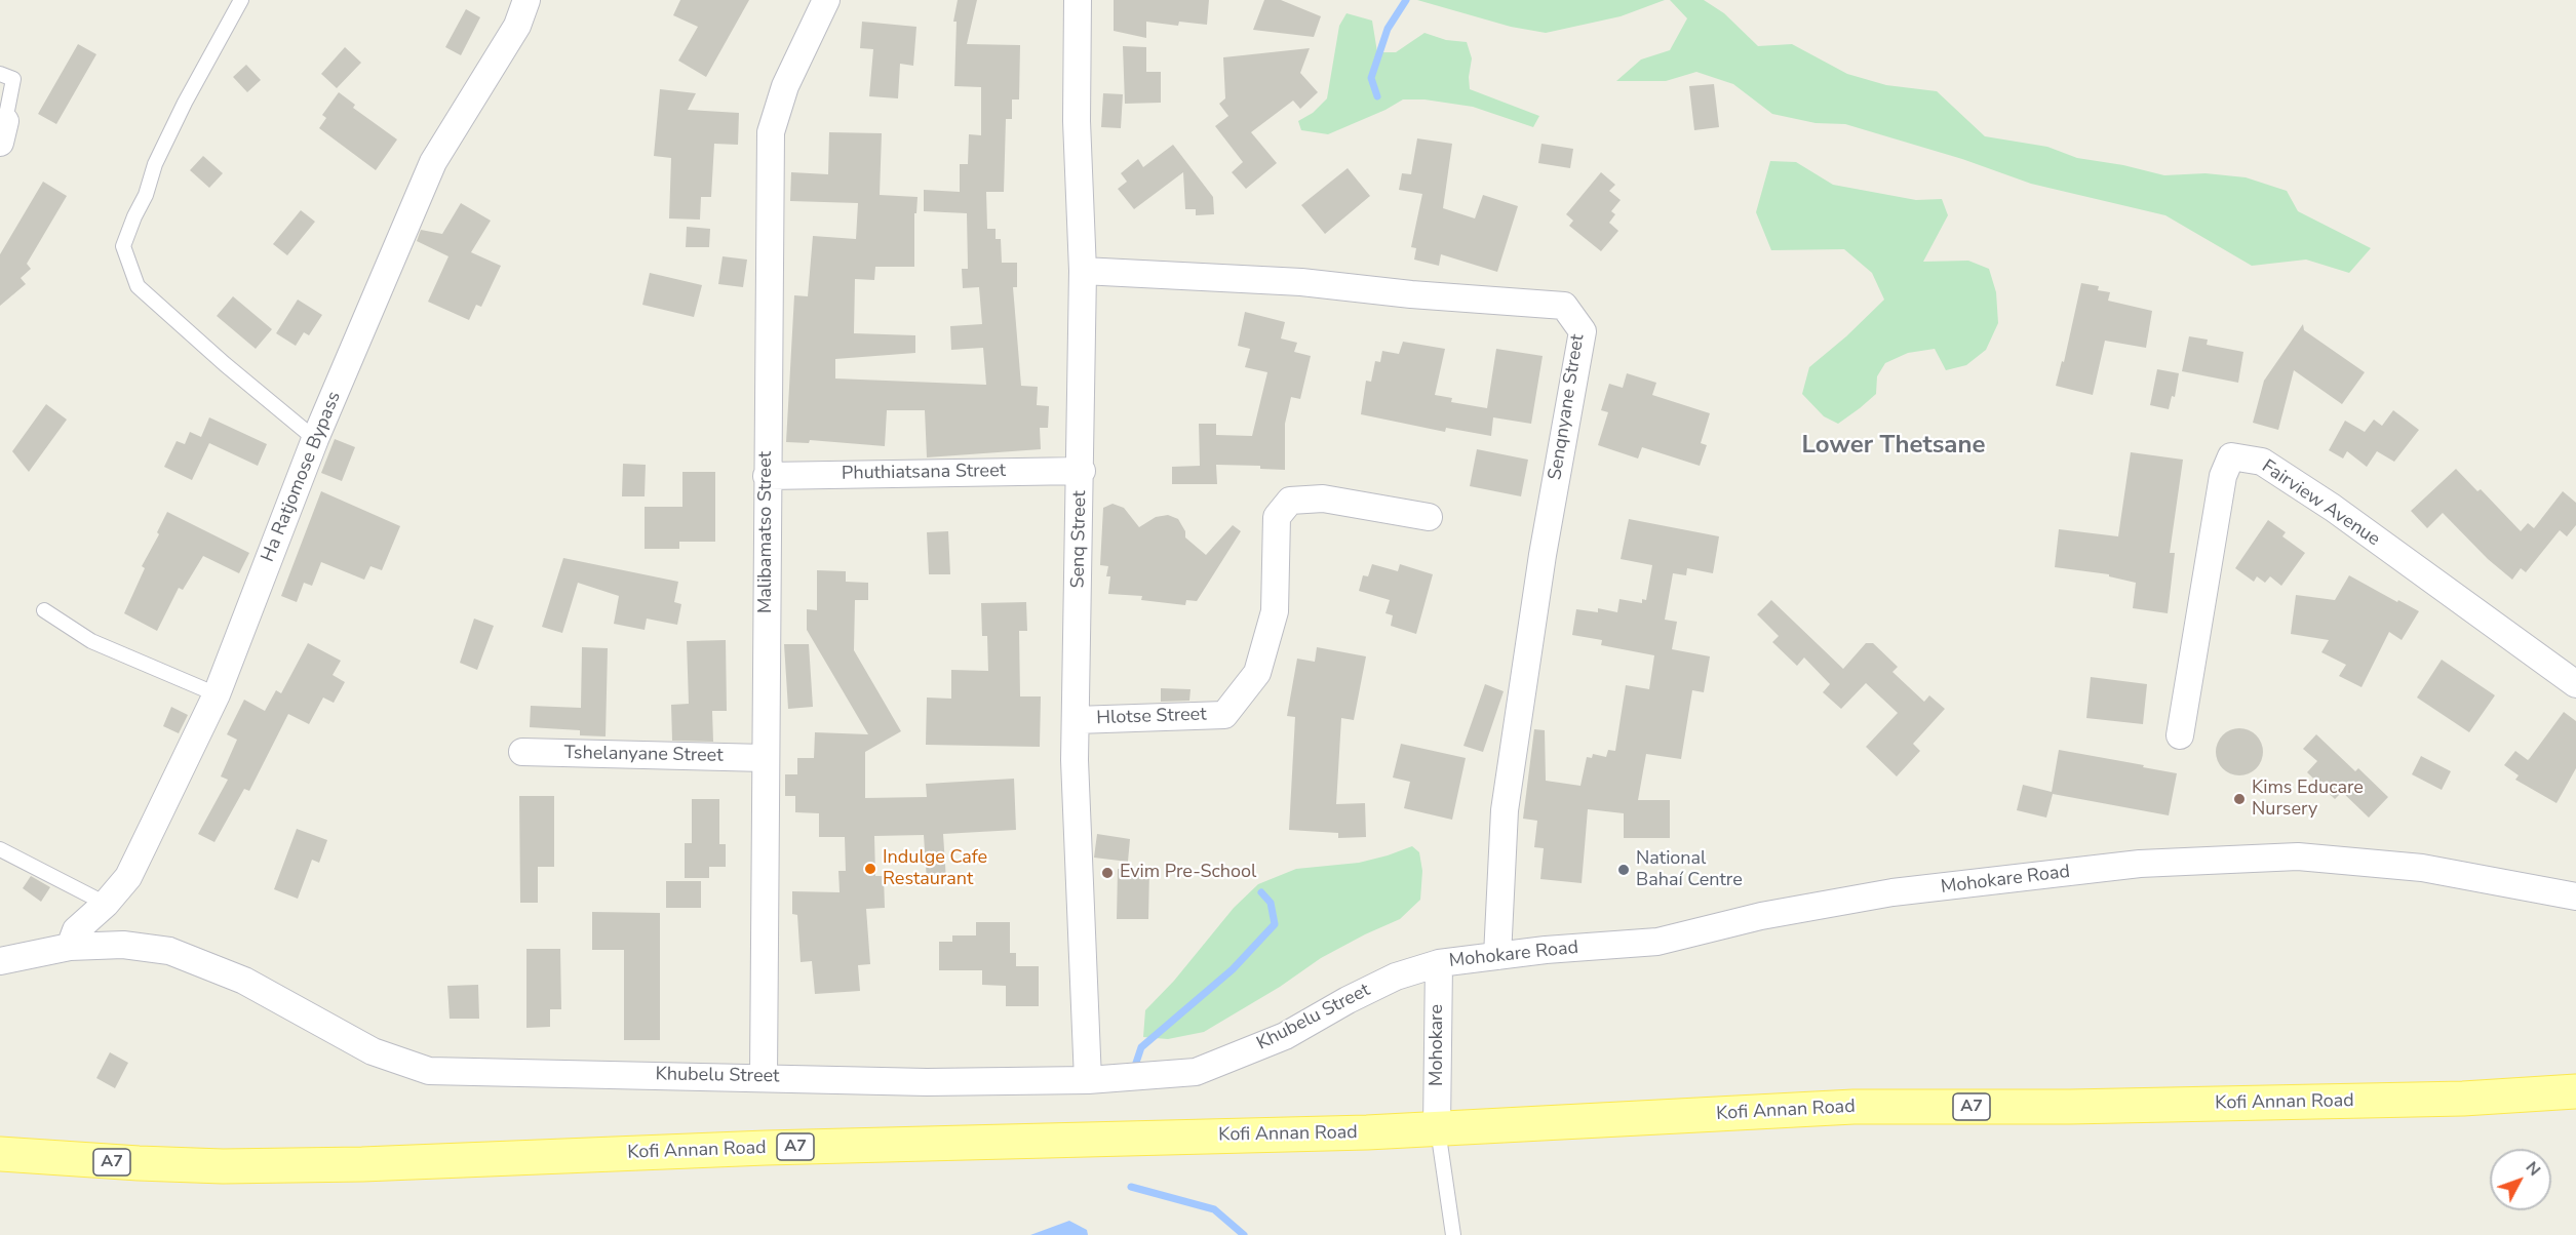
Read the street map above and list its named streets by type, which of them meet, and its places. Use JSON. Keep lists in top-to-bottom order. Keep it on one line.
{"streets":{"main road":["Kofi Annan Road","A7"],"street":["Senqnyane Street","Phuthiatsana Street","Ha Ratjomose Bypass","Fairview Avenue","Malibamatso Street","Senq Street","Hlotse Street","Tshelanyane Street","Mohokare Road","Khubelu Street","Mohokare"]},"crossings":[["Senqnyane Street","Senq Street"],["Senqnyane Street","Mohokare Road"],["Phuthiatsana Street","Malibamatso Street"],["Phuthiatsana Street","Senq Street"],["Ha Ratjomose Bypass","Khubelu Street"],["Malibamatso Street","Tshelanyane Street"],["Malibamatso Street","Khubelu Street"],["Senq Street","Hlotse Street"],["Senq Street","Khubelu Street"],["Mohokare Road","Khubelu Street"],["Mohokare Road","Mohokare"],["Khubelu Street","Mohokare"],["Mohokare","Kofi Annan Road"]],"districts":["Lower Thetsane"],"places":["Kims Educare Nursery","Indulge Cafe Restaurant","National Bahaí Centre","Evim Pre-School"],"north":"top right"}
